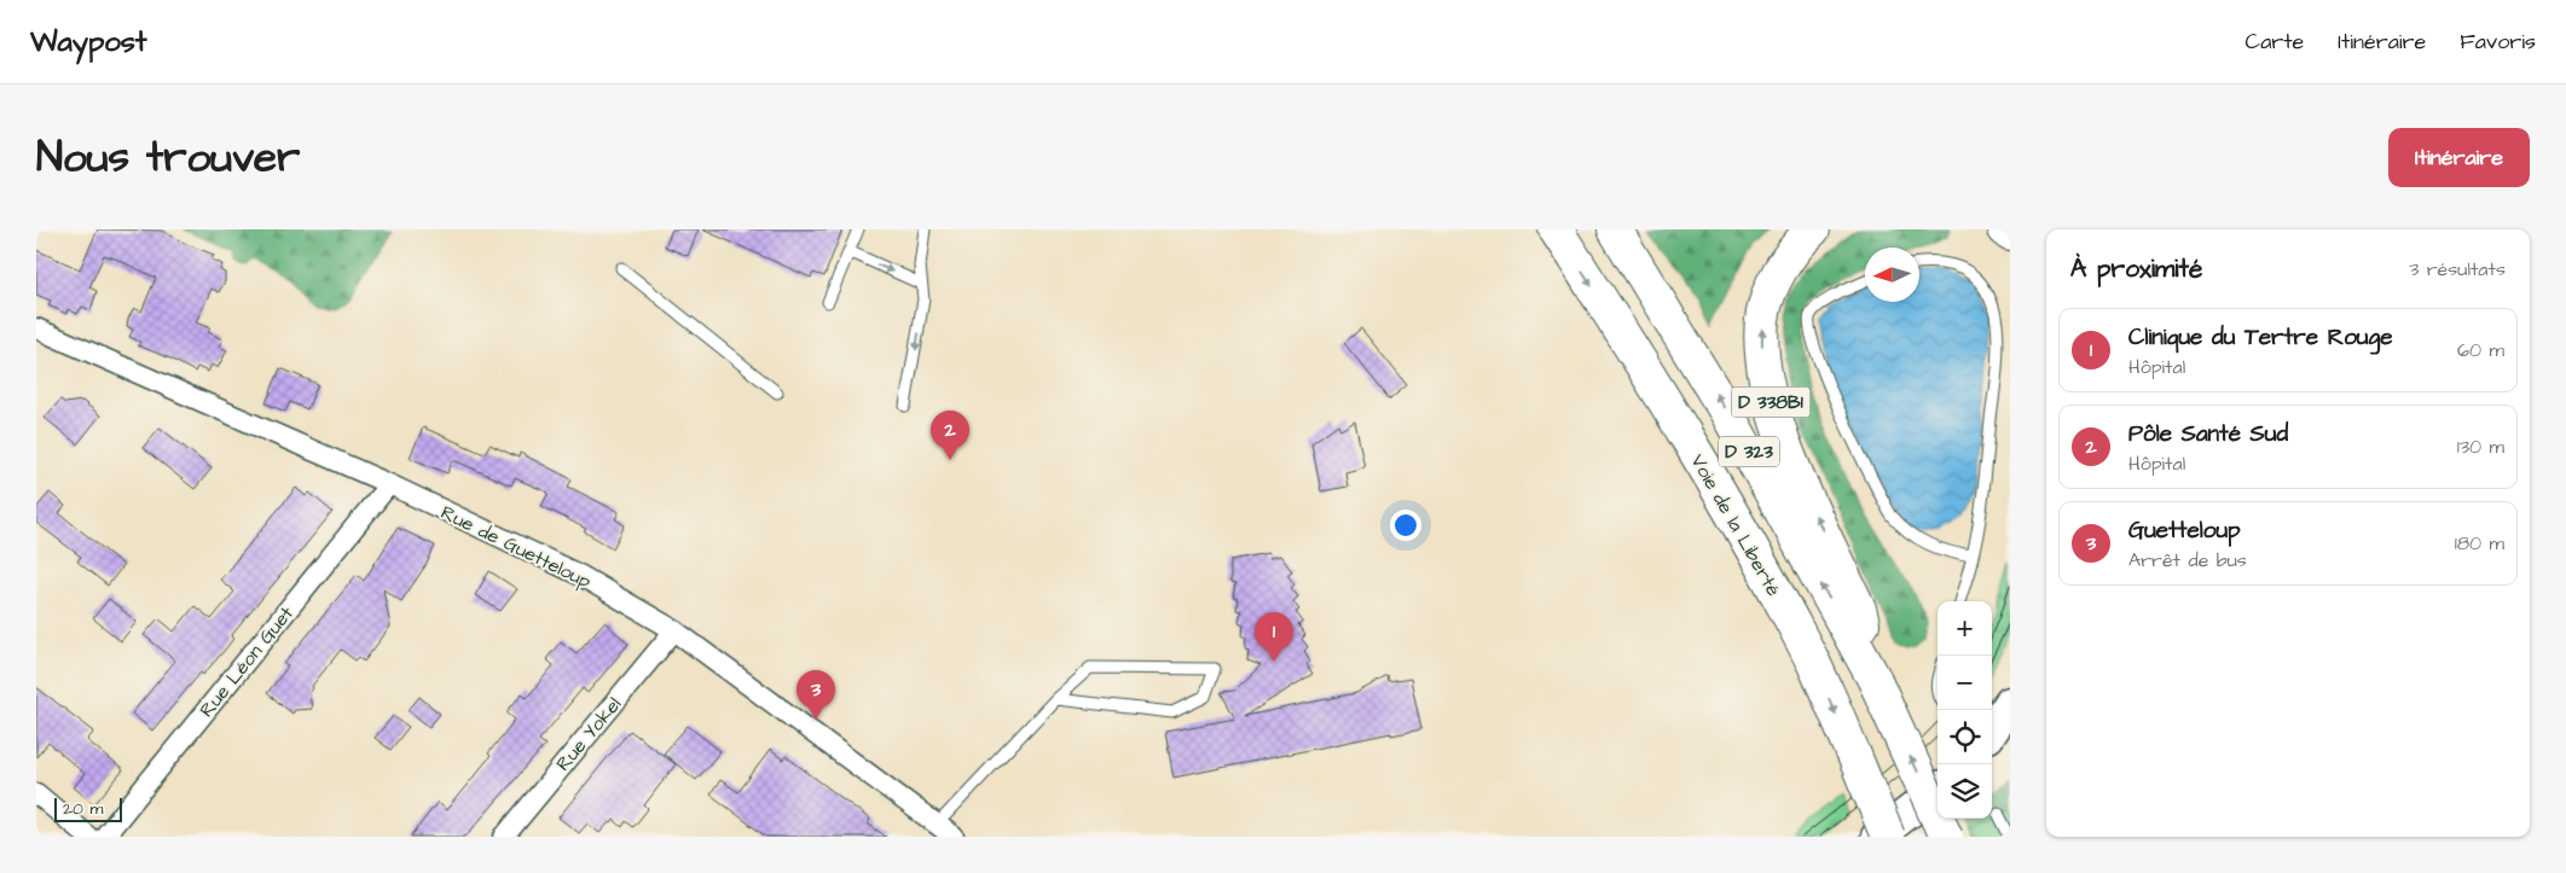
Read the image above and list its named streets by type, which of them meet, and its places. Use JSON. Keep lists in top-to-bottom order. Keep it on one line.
{"streets":{"highway":["D 338B1","D 323","Voie de la Liberté"],"street":["Rue de Guetteloup","Rue Léon Guet","Rue Yokel"]},"crossings":[["D 338B1","D 323"],["Rue de Guetteloup","Rue Léon Guet"],["Rue de Guetteloup","Rue Yokel"]],"scale_bar":"20 m","north":"left","page":{"header":"Waypost","nav":["Carte","Itinéraire","Favoris"],"title":"Nous trouver","buttons":"Itinéraire","heading":["À proximité","3 résultats"],"list":[{"mark":"1","name":"Clinique du Tertre Rouge","note":"Hôpital","value":"60 m"},{"mark":"2","name":"Pôle Santé Sud","note":"Hôpital","value":"130 m"},{"mark":"3","name":"Guetteloup","note":"Arrêt de bus","value":"180 m"}],"pins":["2","1","3"],"map_buttons":["+","−"],"scale":"20 m"}}
